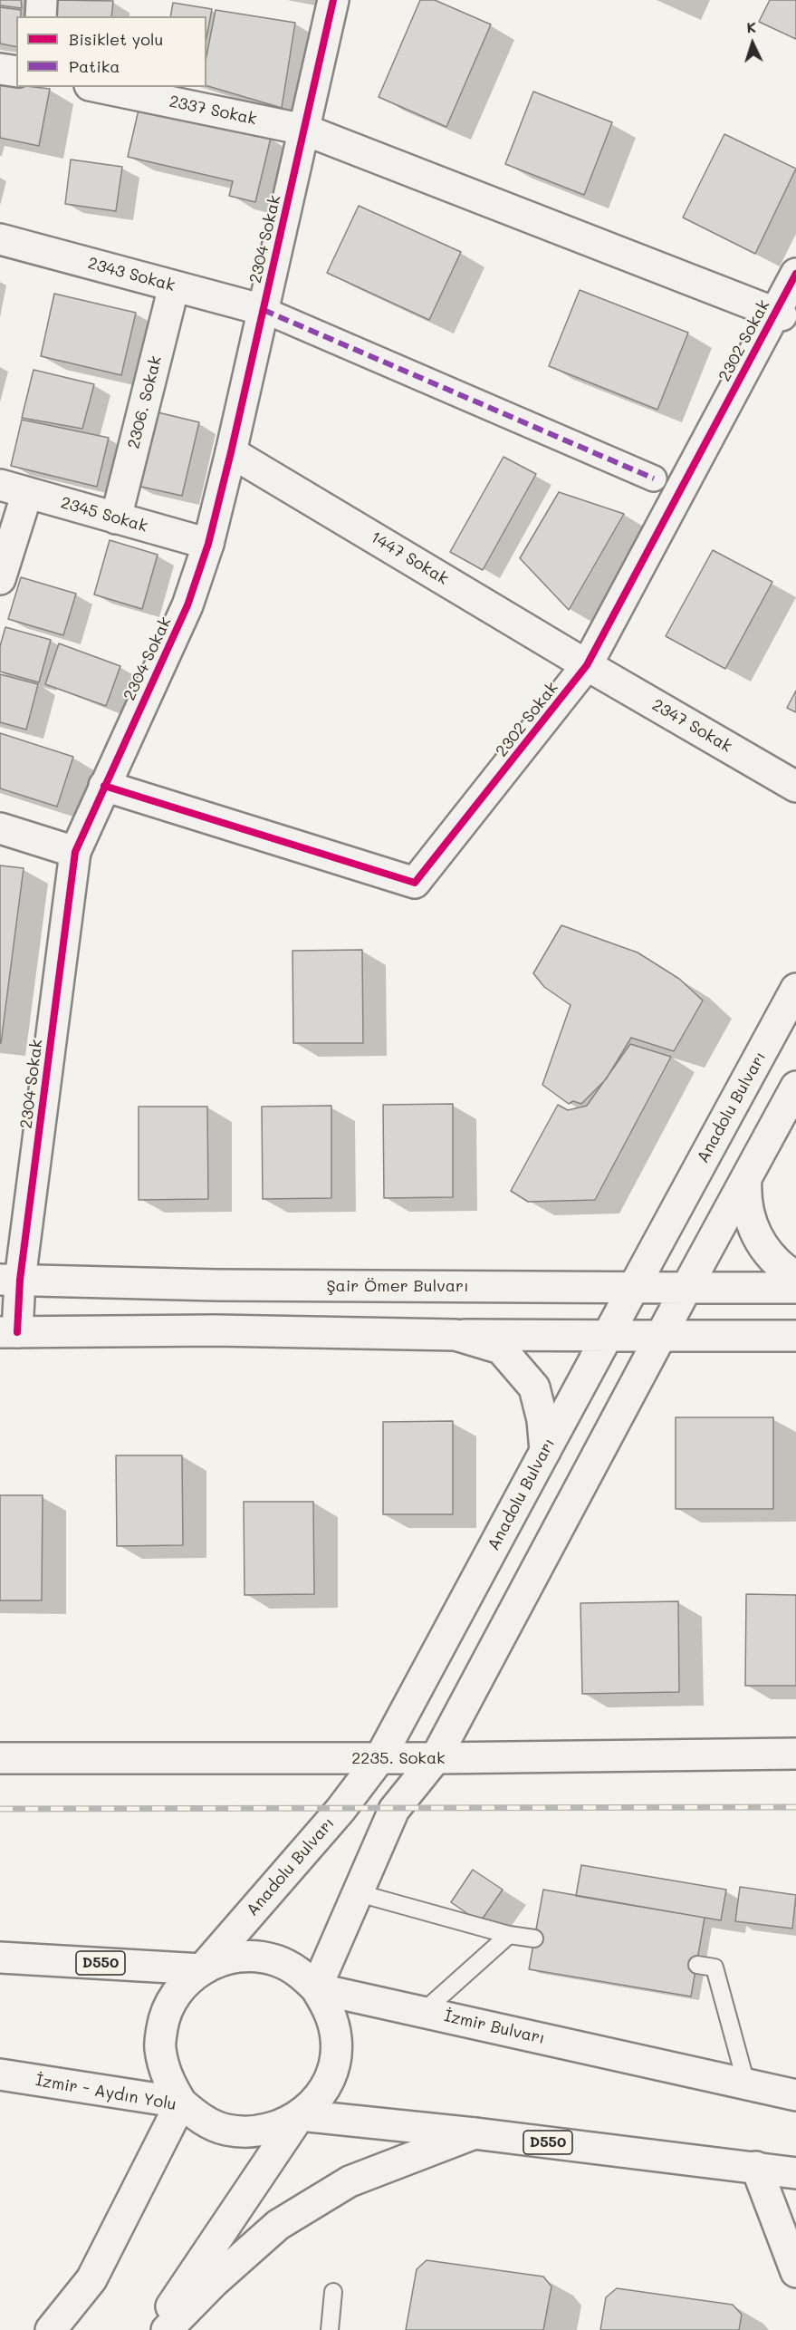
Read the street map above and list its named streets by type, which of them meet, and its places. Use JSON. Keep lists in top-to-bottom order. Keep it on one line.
{"streets":{"main road":["2337 Sokak","2304 Sokak","2343 Sokak","2302 Sokak","2306. Sokak","2345 Sokak","1447 Sokak","2347 Sokak","Anadolu Bulvarı","Şair Ömer Bulvarı","2235. Sokak","D550","İzmir Bulvarı","İzmir - Aydın Yolu"]},"crossings":[["2337 Sokak","2304 Sokak"],["2337 Sokak","2302 Sokak"],["2304 Sokak","2343 Sokak"],["2304 Sokak","2302 Sokak"],["2304 Sokak","2345 Sokak"],["2304 Sokak","1447 Sokak"],["2304 Sokak","Şair Ömer Bulvarı"],["2343 Sokak","2306. Sokak"],["2302 Sokak","1447 Sokak"],["2302 Sokak","2347 Sokak"],["2306. Sokak","2345 Sokak"],["1447 Sokak","2347 Sokak"],["Anadolu Bulvarı","Şair Ömer Bulvarı"],["Anadolu Bulvarı","2235. Sokak"],["Anadolu Bulvarı","D550"],["Anadolu Bulvarı","İzmir Bulvarı"],["Anadolu Bulvarı","İzmir - Aydın Yolu"],["D550","İzmir Bulvarı"],["D550","İzmir - Aydın Yolu"],["İzmir Bulvarı","İzmir - Aydın Yolu"]],"legend":["Bisiklet yolu","Patika"],"north":"top"}
